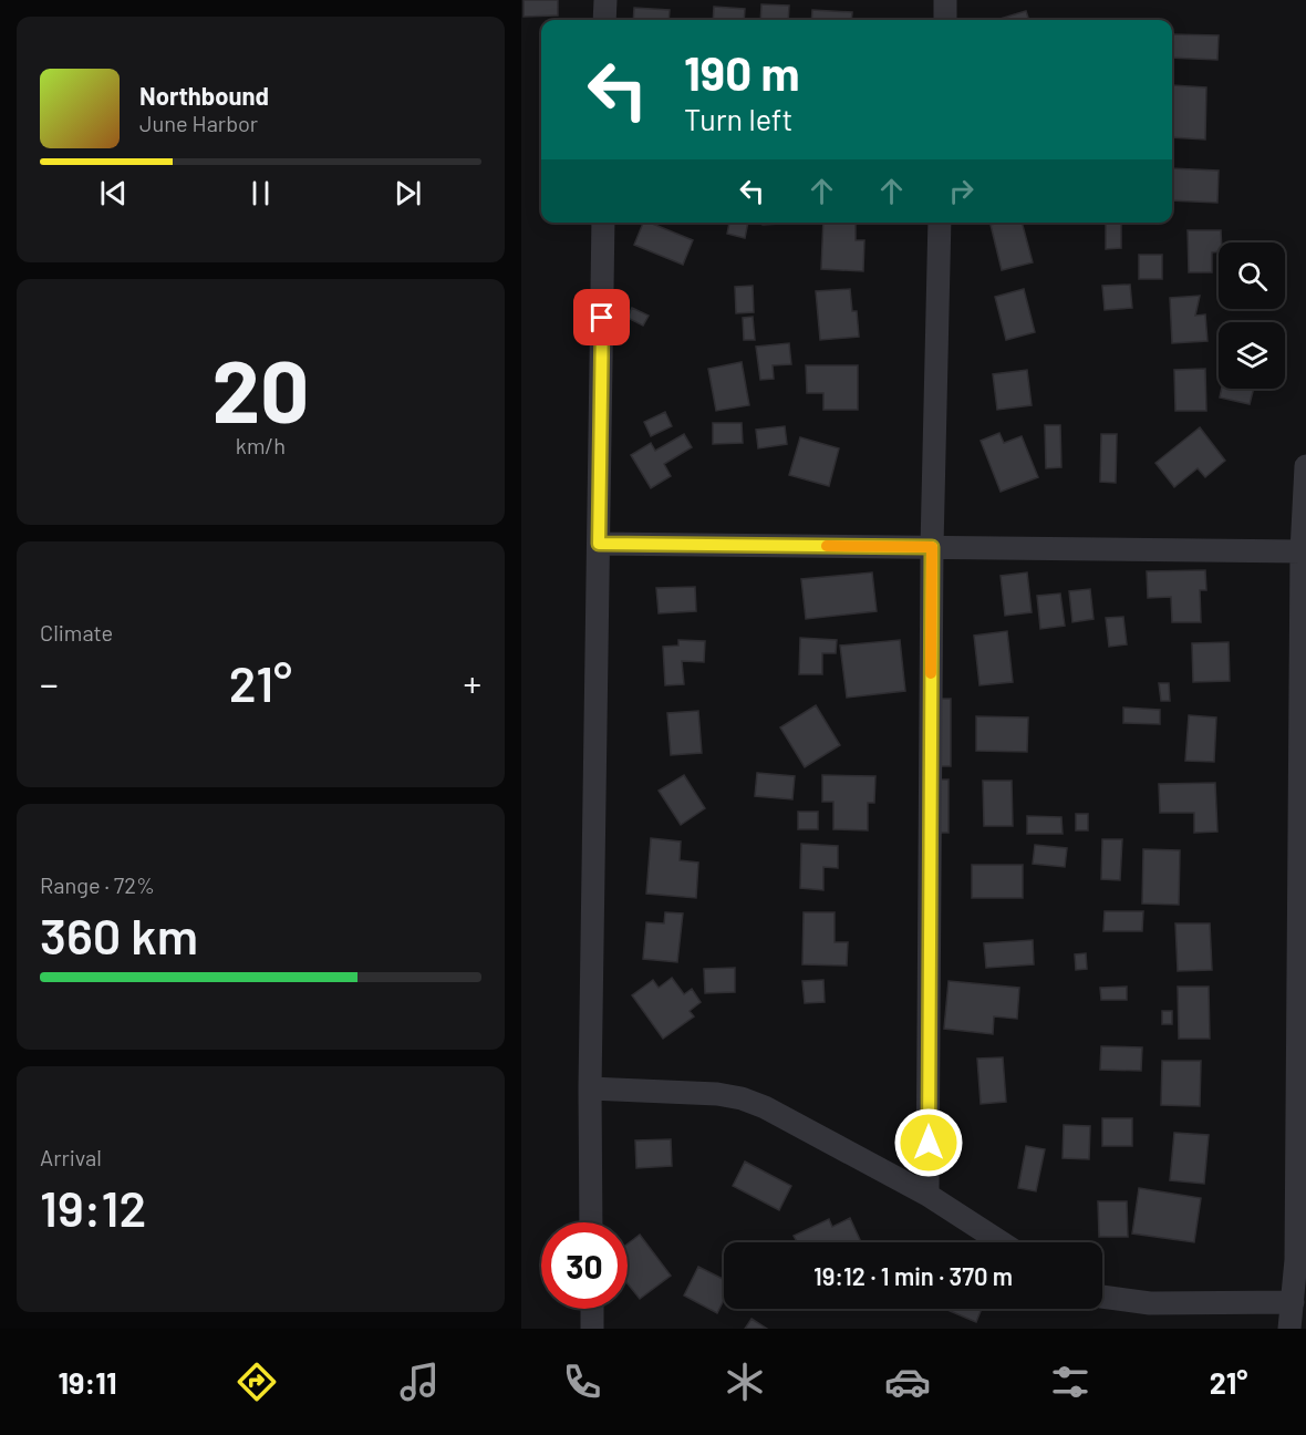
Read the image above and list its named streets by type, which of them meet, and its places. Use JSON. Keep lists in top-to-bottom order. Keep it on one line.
{"page":{"turn":["190 m","Turn left"],"song":["Northbound","June Harbor"],"tile":[["20","km/h"],"Climate",["Range · 72%","360 km"],["Arrival","19:12"]],"heat":["−","21°","+"],"limit":"30","trip":"19:12 · 1 min · 370 m","tabs":["19:11","21°"]}}
